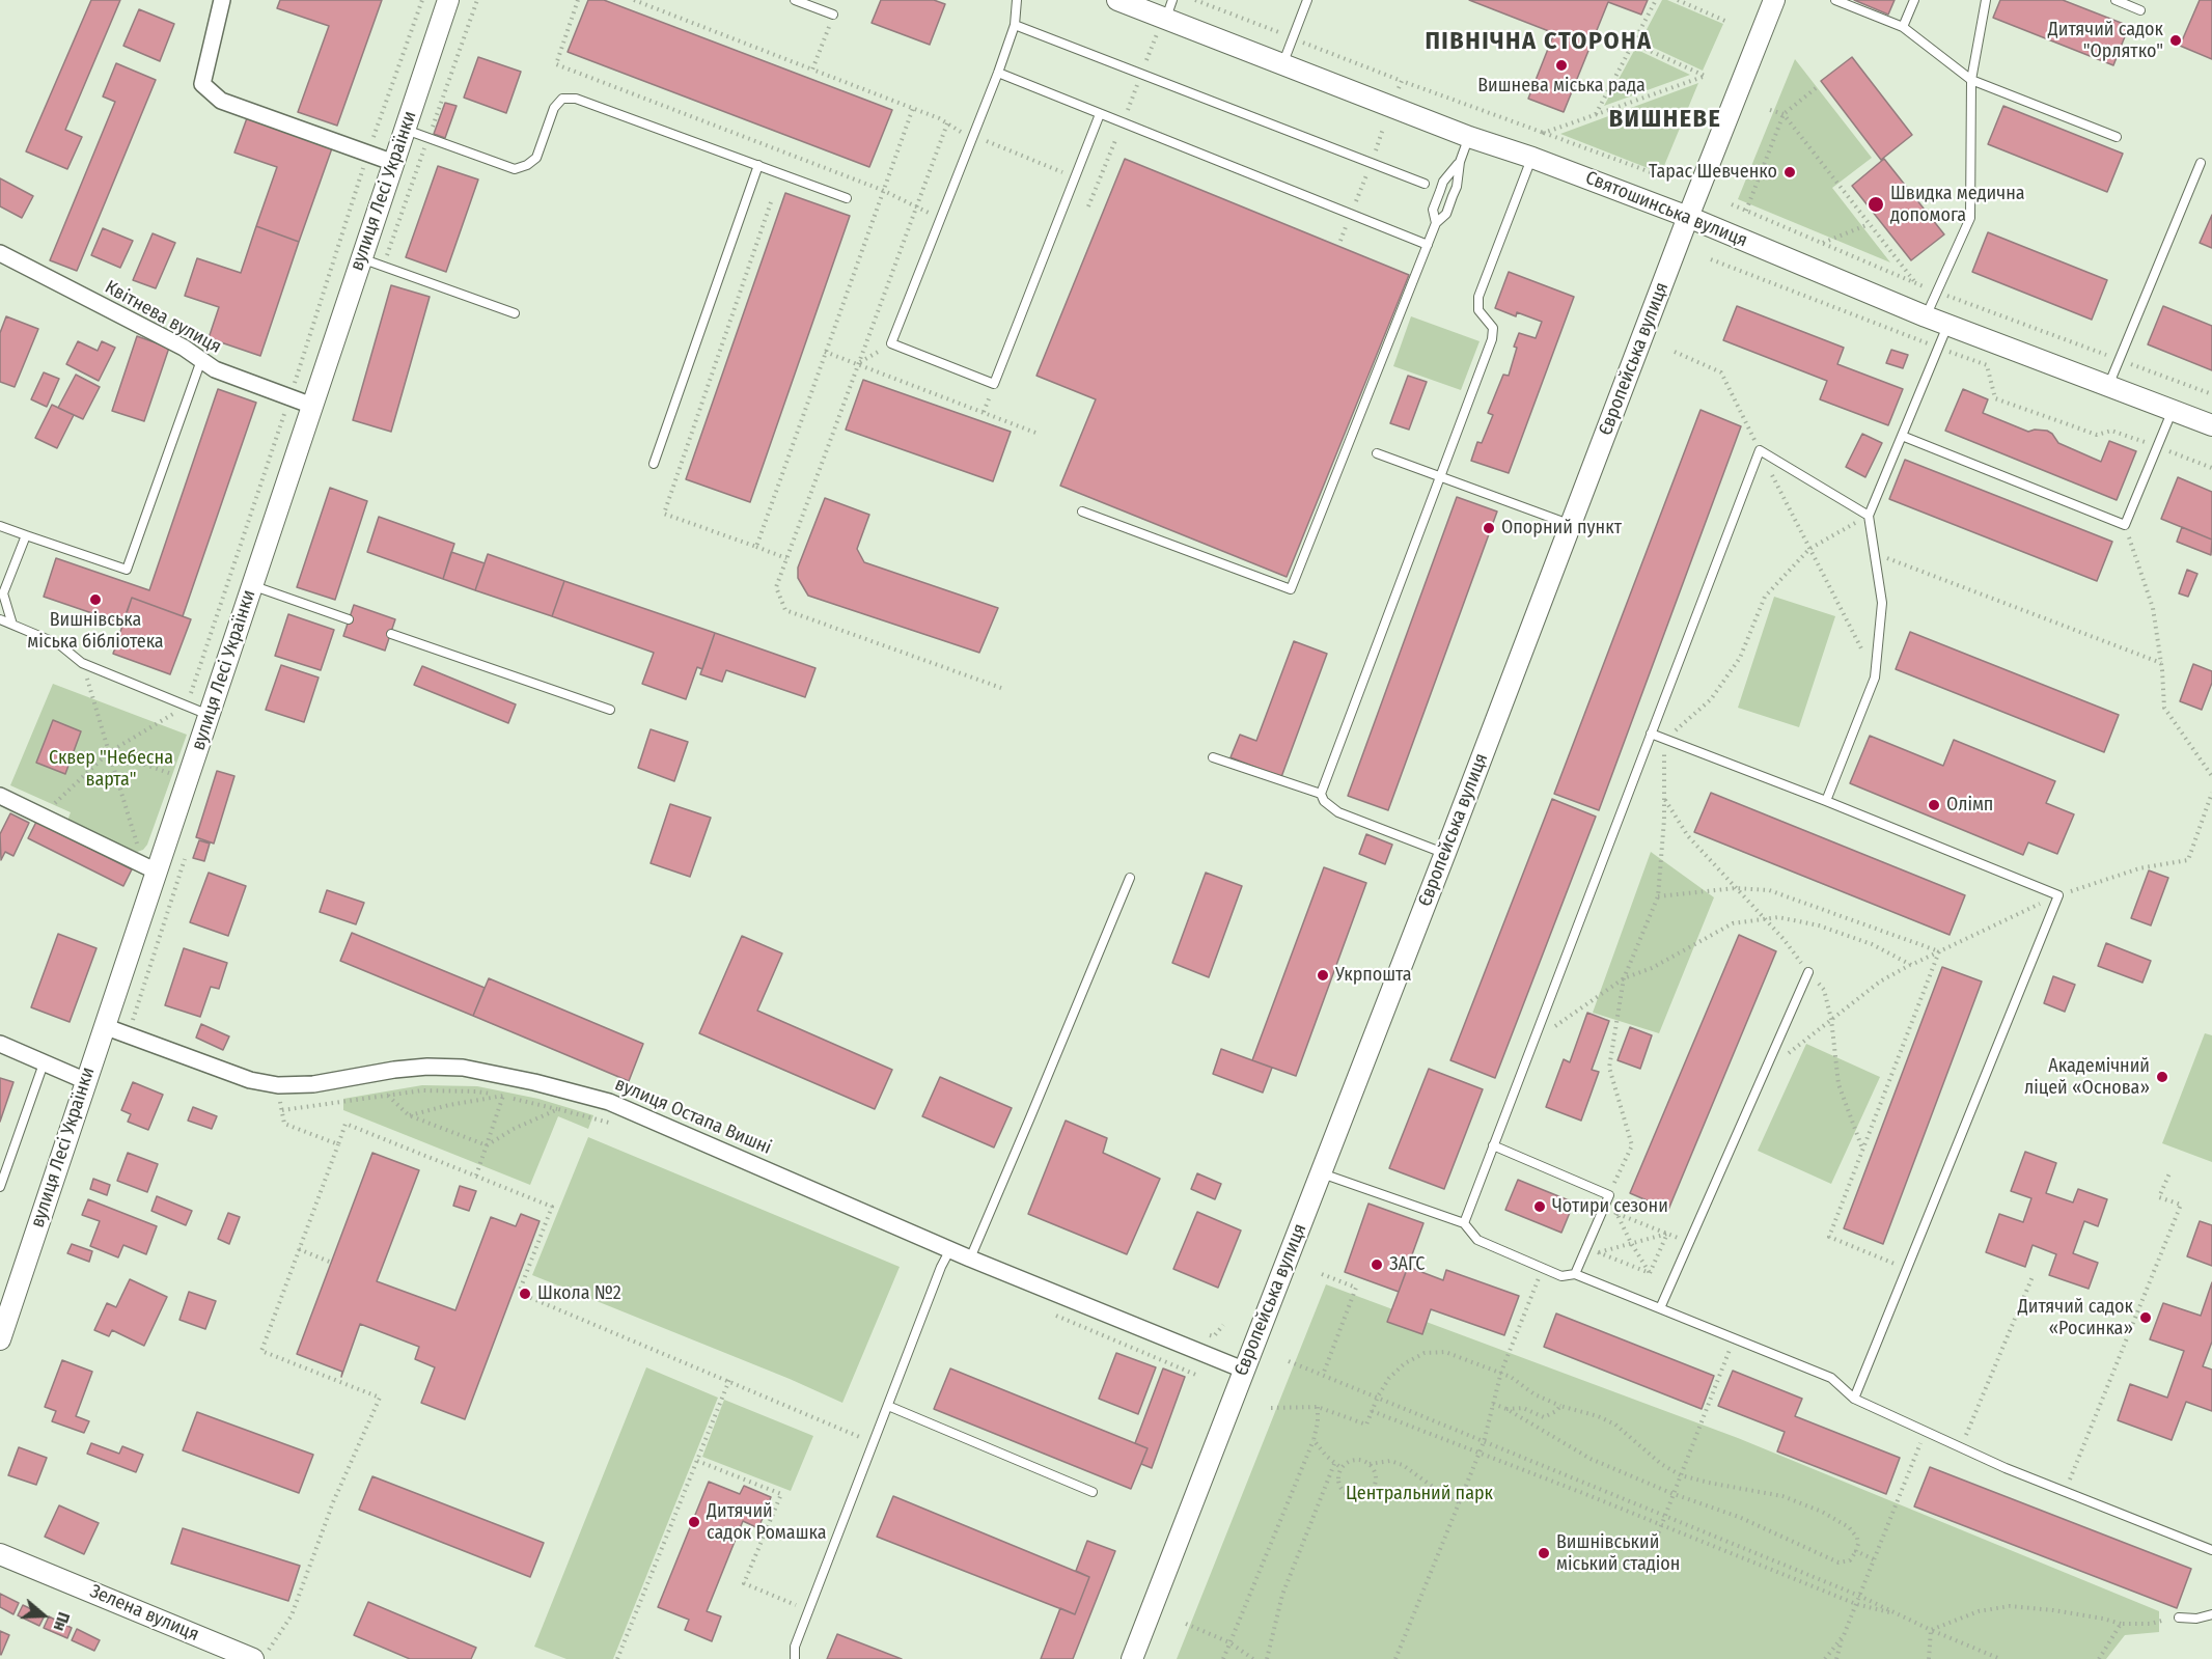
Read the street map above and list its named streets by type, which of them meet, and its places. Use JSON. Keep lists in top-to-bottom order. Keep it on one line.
{"streets":{"street":["вулиця Лесі Українки","Святошинська вулиця","Квітнева вулиця","Європейська вулиця","вулиця Остапа Вишні","Зелена вулиця"]},"crossings":[["вулиця Лесі Українки","Квітнева вулиця"],["вулиця Лесі Українки","вулиця Остапа Вишні"],["Святошинська вулиця","Європейська вулиця"],["Європейська вулиця","вулиця Остапа Вишні"]],"districts":["ПІВНІЧНА СТОРОНА","ВИШНЕВЕ"],"parks":["Сквер \"Небесна варта\"","Центральний парк"],"places":["Дитячий садок \"Орлятко\"","Вишнева міська рада","Тарас Шевченко","Швидка медична допомога","Опорний пункт","Вишнівська міська бібліотека","Олімп","Укрпошта","Академічний ліцей «Основа»","Чотири сезони","ЗАГС","Школа №2","Дитячий садок «Росинка»","Дитячий садок Ромашка","Вишнівський міський стадіон"],"north":"right"}
